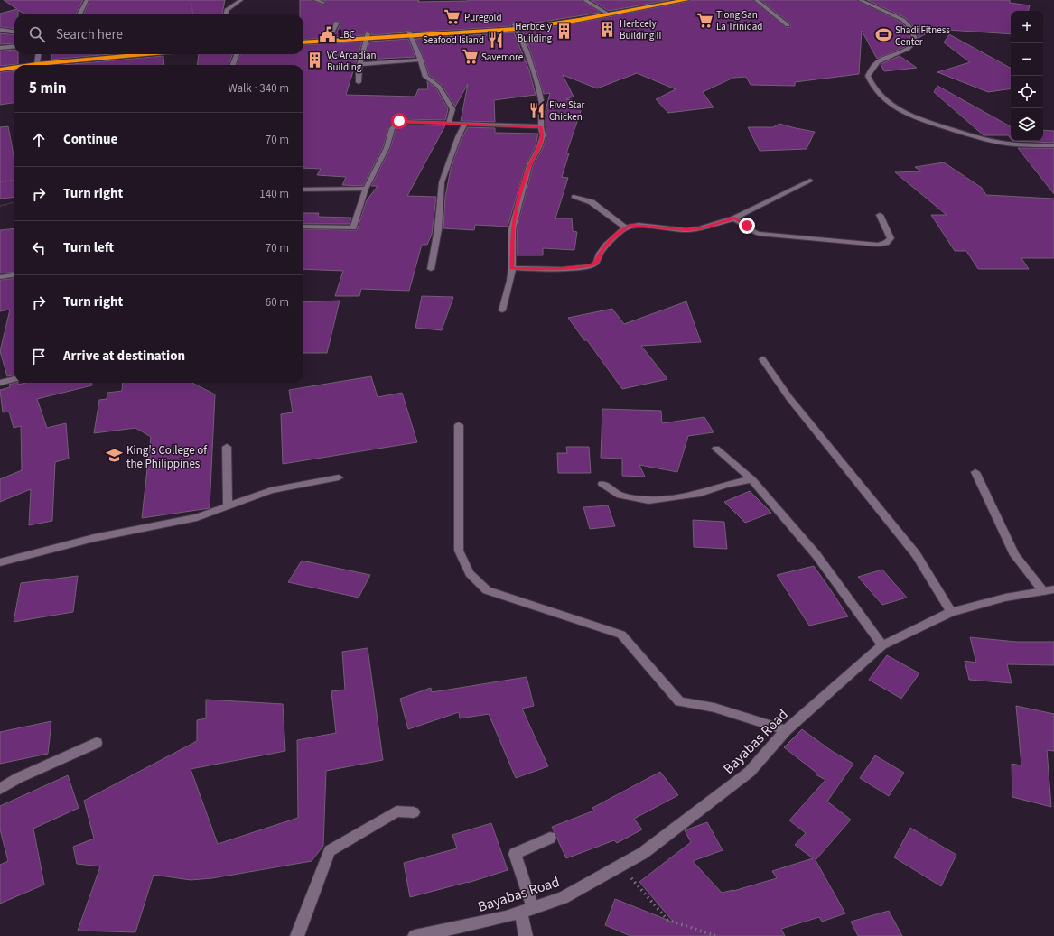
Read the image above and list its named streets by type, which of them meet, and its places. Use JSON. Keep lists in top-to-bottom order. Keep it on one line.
{"streets":{"street":["Bayabas Road"]},"places":{"supermarket":["Puregold","Tiong San La Trinidad","Savemore"],"building":["Herbcely Building II","Herbcely Building","VC Arcadian Building"],"public building":["LBC"],"sports":["Shadi Fitness Center"],"restaurant":["Seafood Island","Five Star Chicken"],"school or university":["King's College of the Philippines"]},"page":{"map_buttons":["+","−"],"search":"Search here","heading":["5 min","Walk · 340 m"],"list":[["Continue","70 m"],["Turn right","140 m"],["Turn left","70 m"],["Turn right","60 m"],"Arrive at destination"]}}
